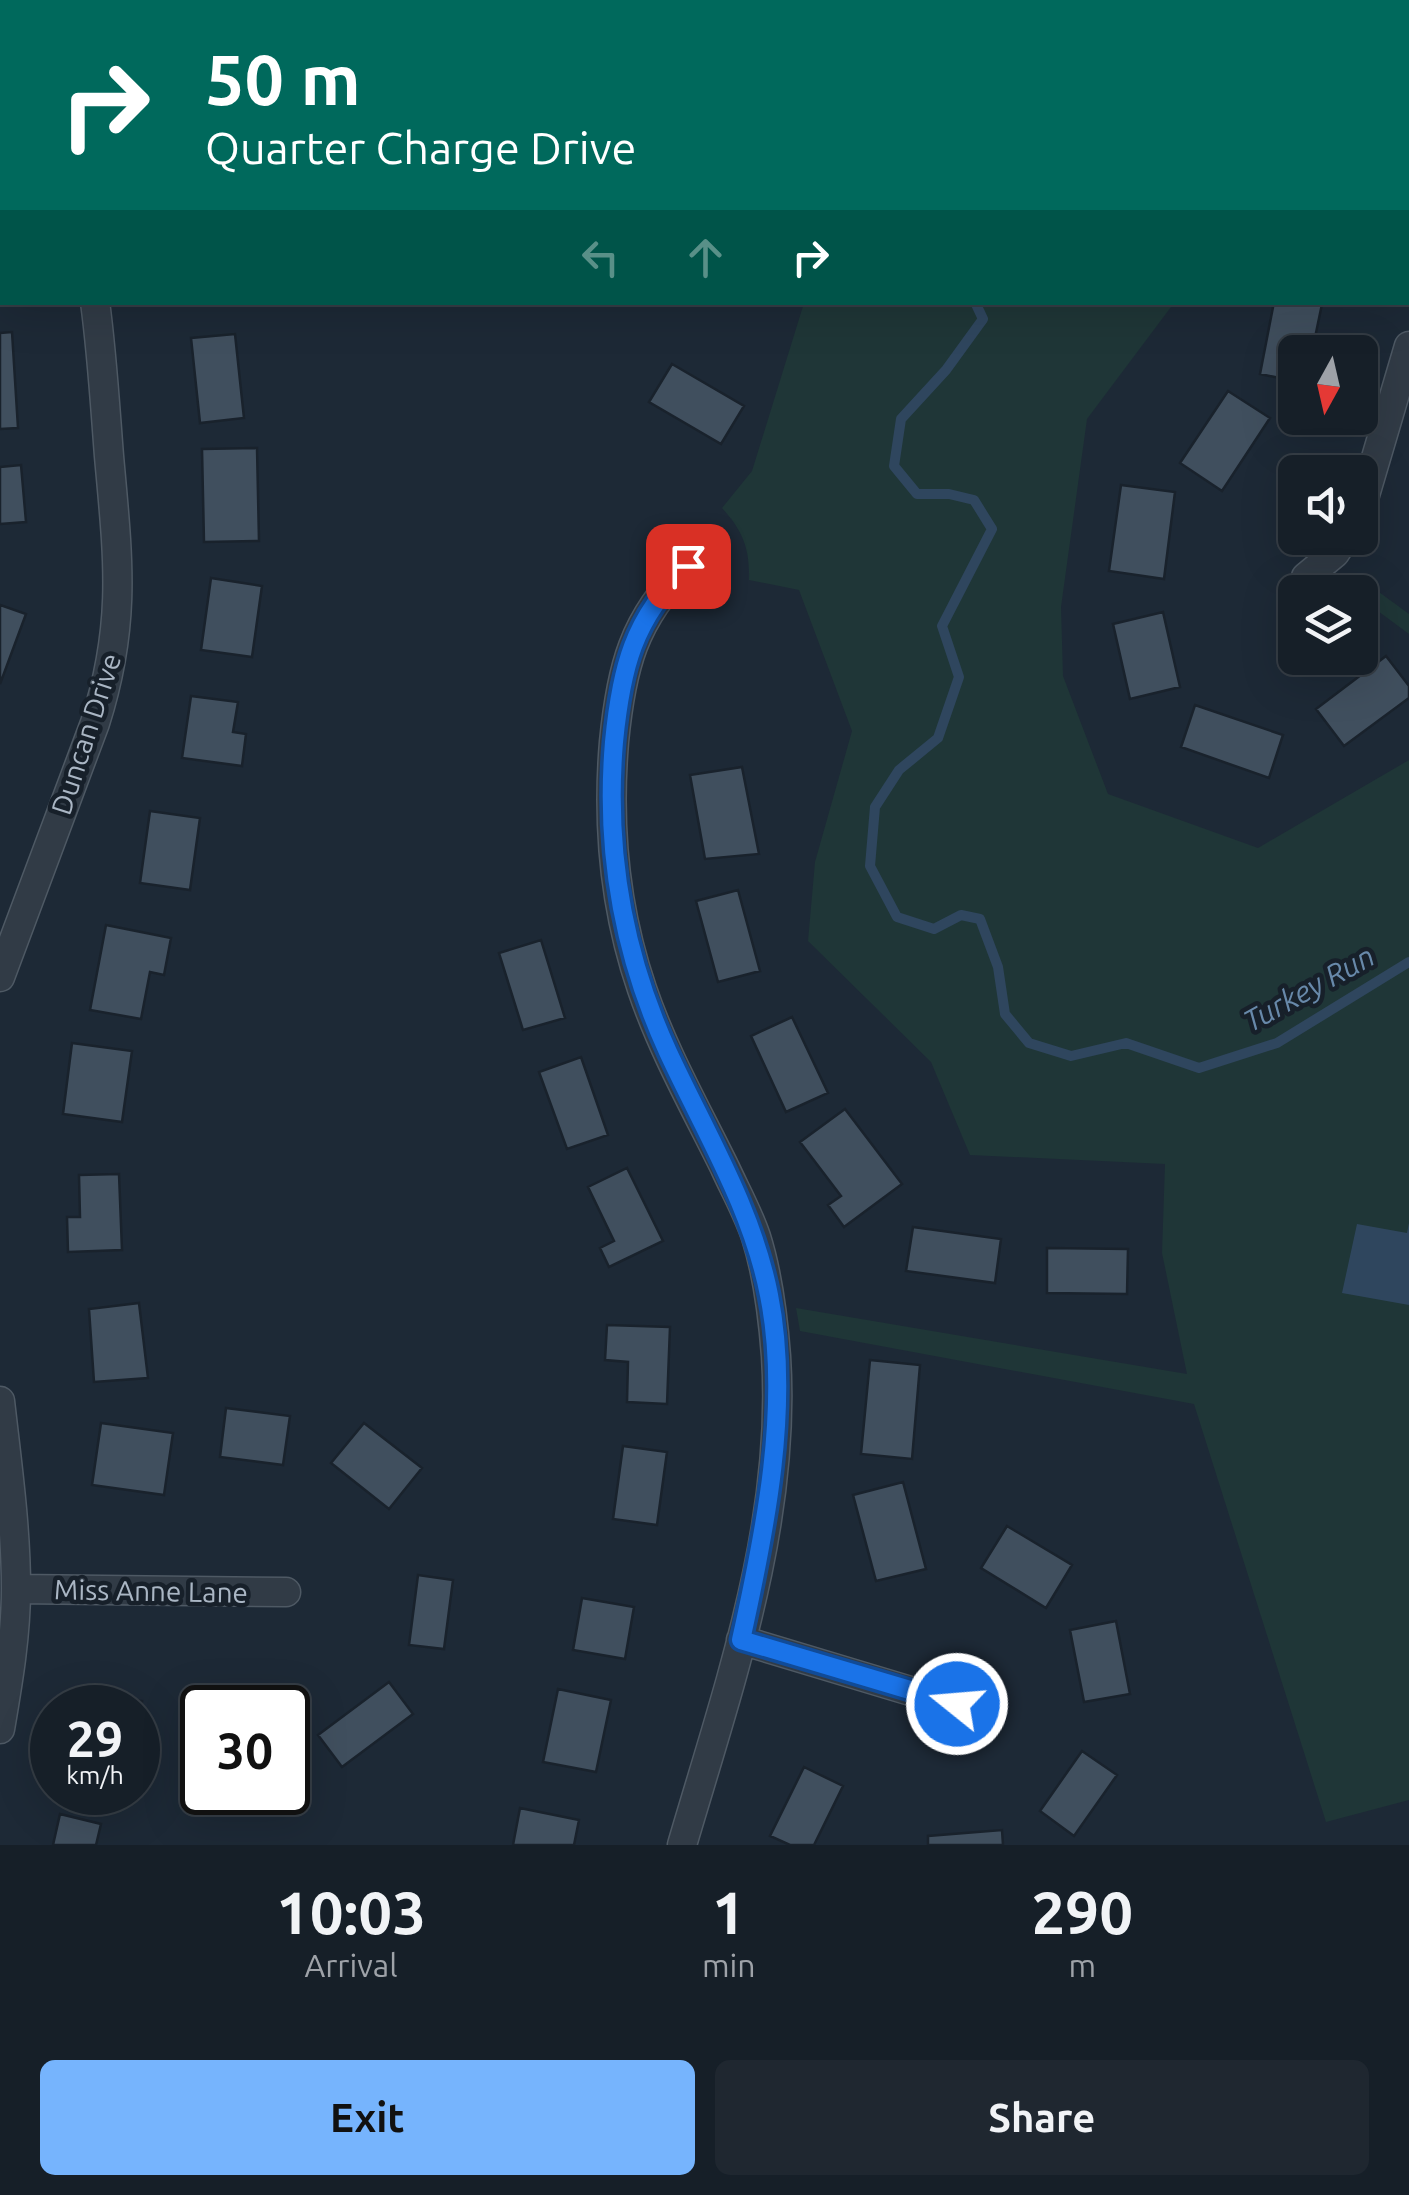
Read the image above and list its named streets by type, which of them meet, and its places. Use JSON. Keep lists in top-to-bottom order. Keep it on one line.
{"streets":{"street":["Duncan Drive","Miss Anne Lane"]},"water":["Turkey Run"],"north":"bottom","page":{"turn":["50 m","Quarter Charge Drive"],"speed":"29 km/h","limit":"30","eta":["10:03","Arrival","1","min","290","m"],"buttons":["Exit","Share"]}}
